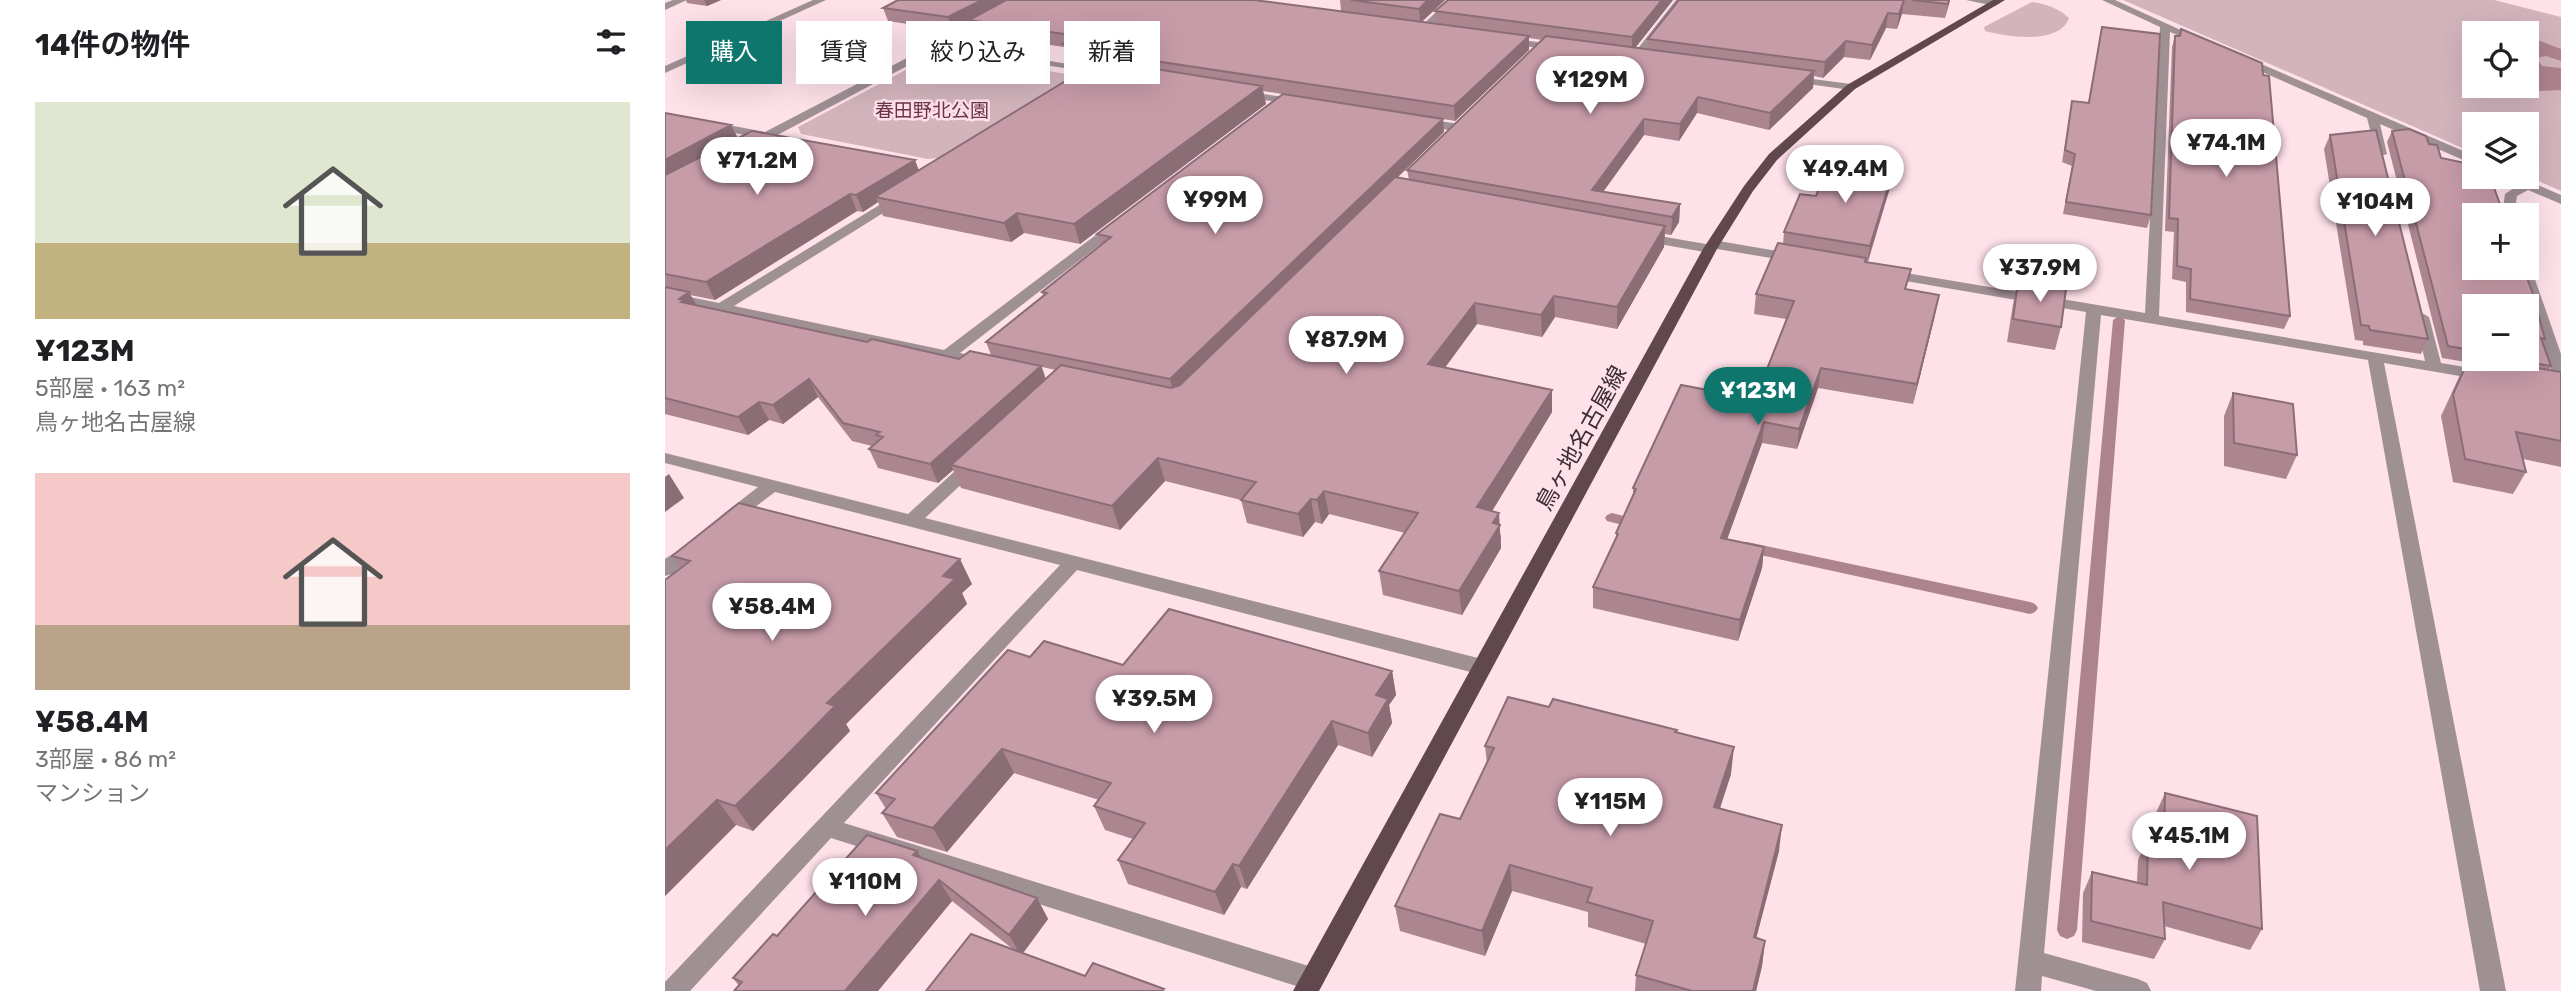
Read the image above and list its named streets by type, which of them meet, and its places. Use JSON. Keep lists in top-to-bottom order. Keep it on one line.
{"streets":{"main road":["鳥ヶ地名古屋線"]},"parks":["春田野北公園"],"page":{"heading":"14件の物件","map_buttons":["+","−"],"chip":["購入","賃貸","絞り込み","新着"],"price":["¥129M","¥74.1M","¥71.2M","¥49.4M","¥99M","¥104M","¥37.9M","¥87.9M","¥123M","¥58.4M","¥39.5M","¥115M","¥45.1M","¥110M"],"list":[{"name":"¥123M","note":"5部屋 · 163 m² · 鳥ヶ地名古屋線"},{"name":"¥58.4M","note":"3部屋 · 86 m² · マンション"}]}}
